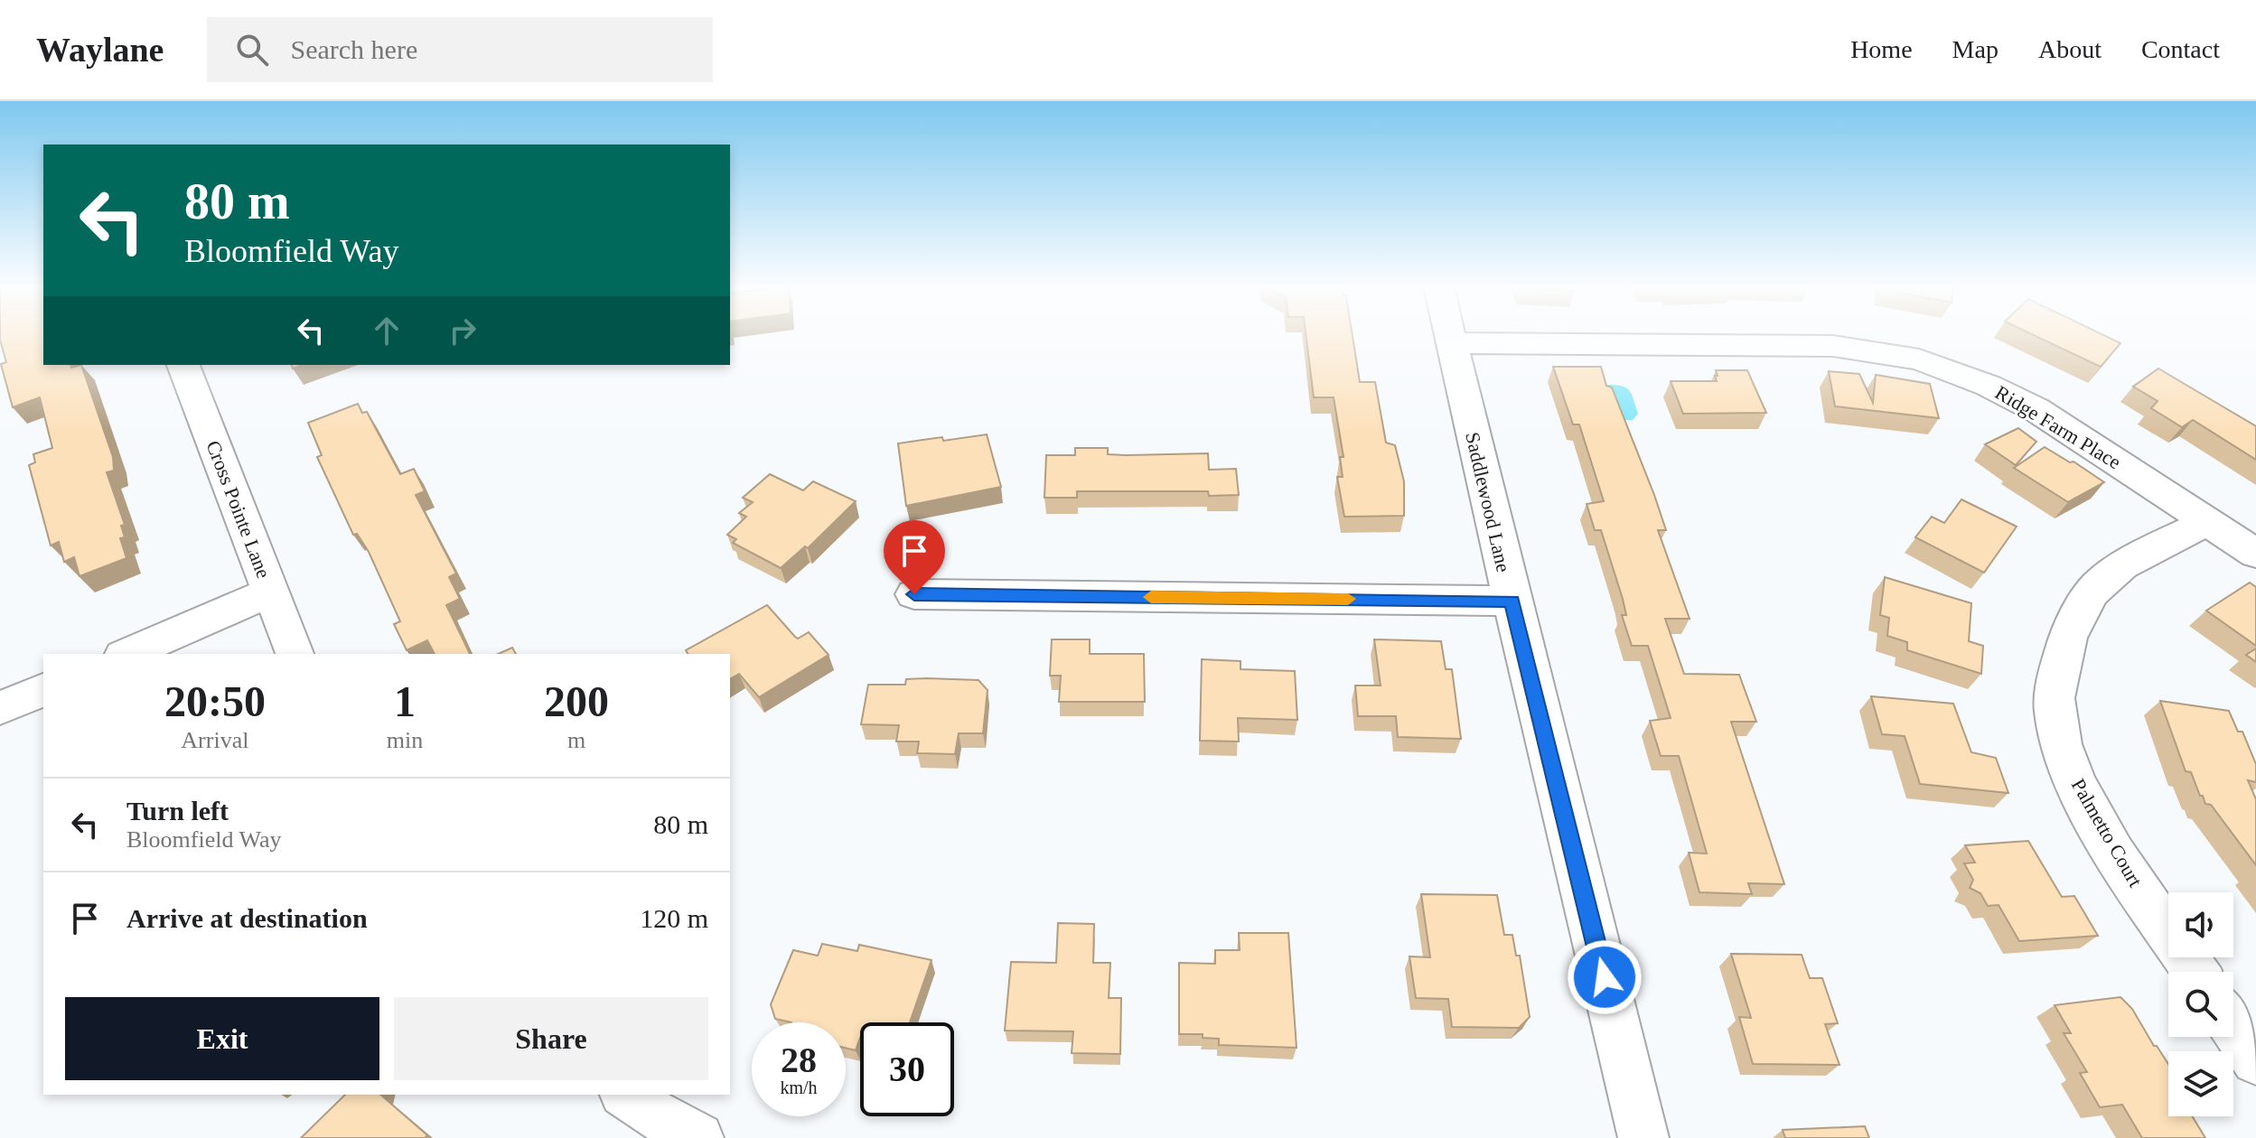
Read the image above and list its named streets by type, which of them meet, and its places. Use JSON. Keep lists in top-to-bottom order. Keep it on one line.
{"streets":{"street":["Ridge Farm Place","Saddlewood Lane","Cross Pointe Lane","Palmetto Court"]},"crossings":[["Ridge Farm Place","Saddlewood Lane"],["Ridge Farm Place","Palmetto Court"]],"page":{"header":"Waylane","search":"Search here","nav":["Home","Map","About","Contact"],"turn":["80 m","Bloomfield Way"],"eta":["20:50","Arrival","1","min","200","m"],"list":[{"name":"Turn left","note":"Bloomfield Way","value":"80 m"},{"name":"Arrive at destination","value":"120 m"}],"buttons":["Exit","Share"],"speed":"28 km/h","limit":"30"}}
